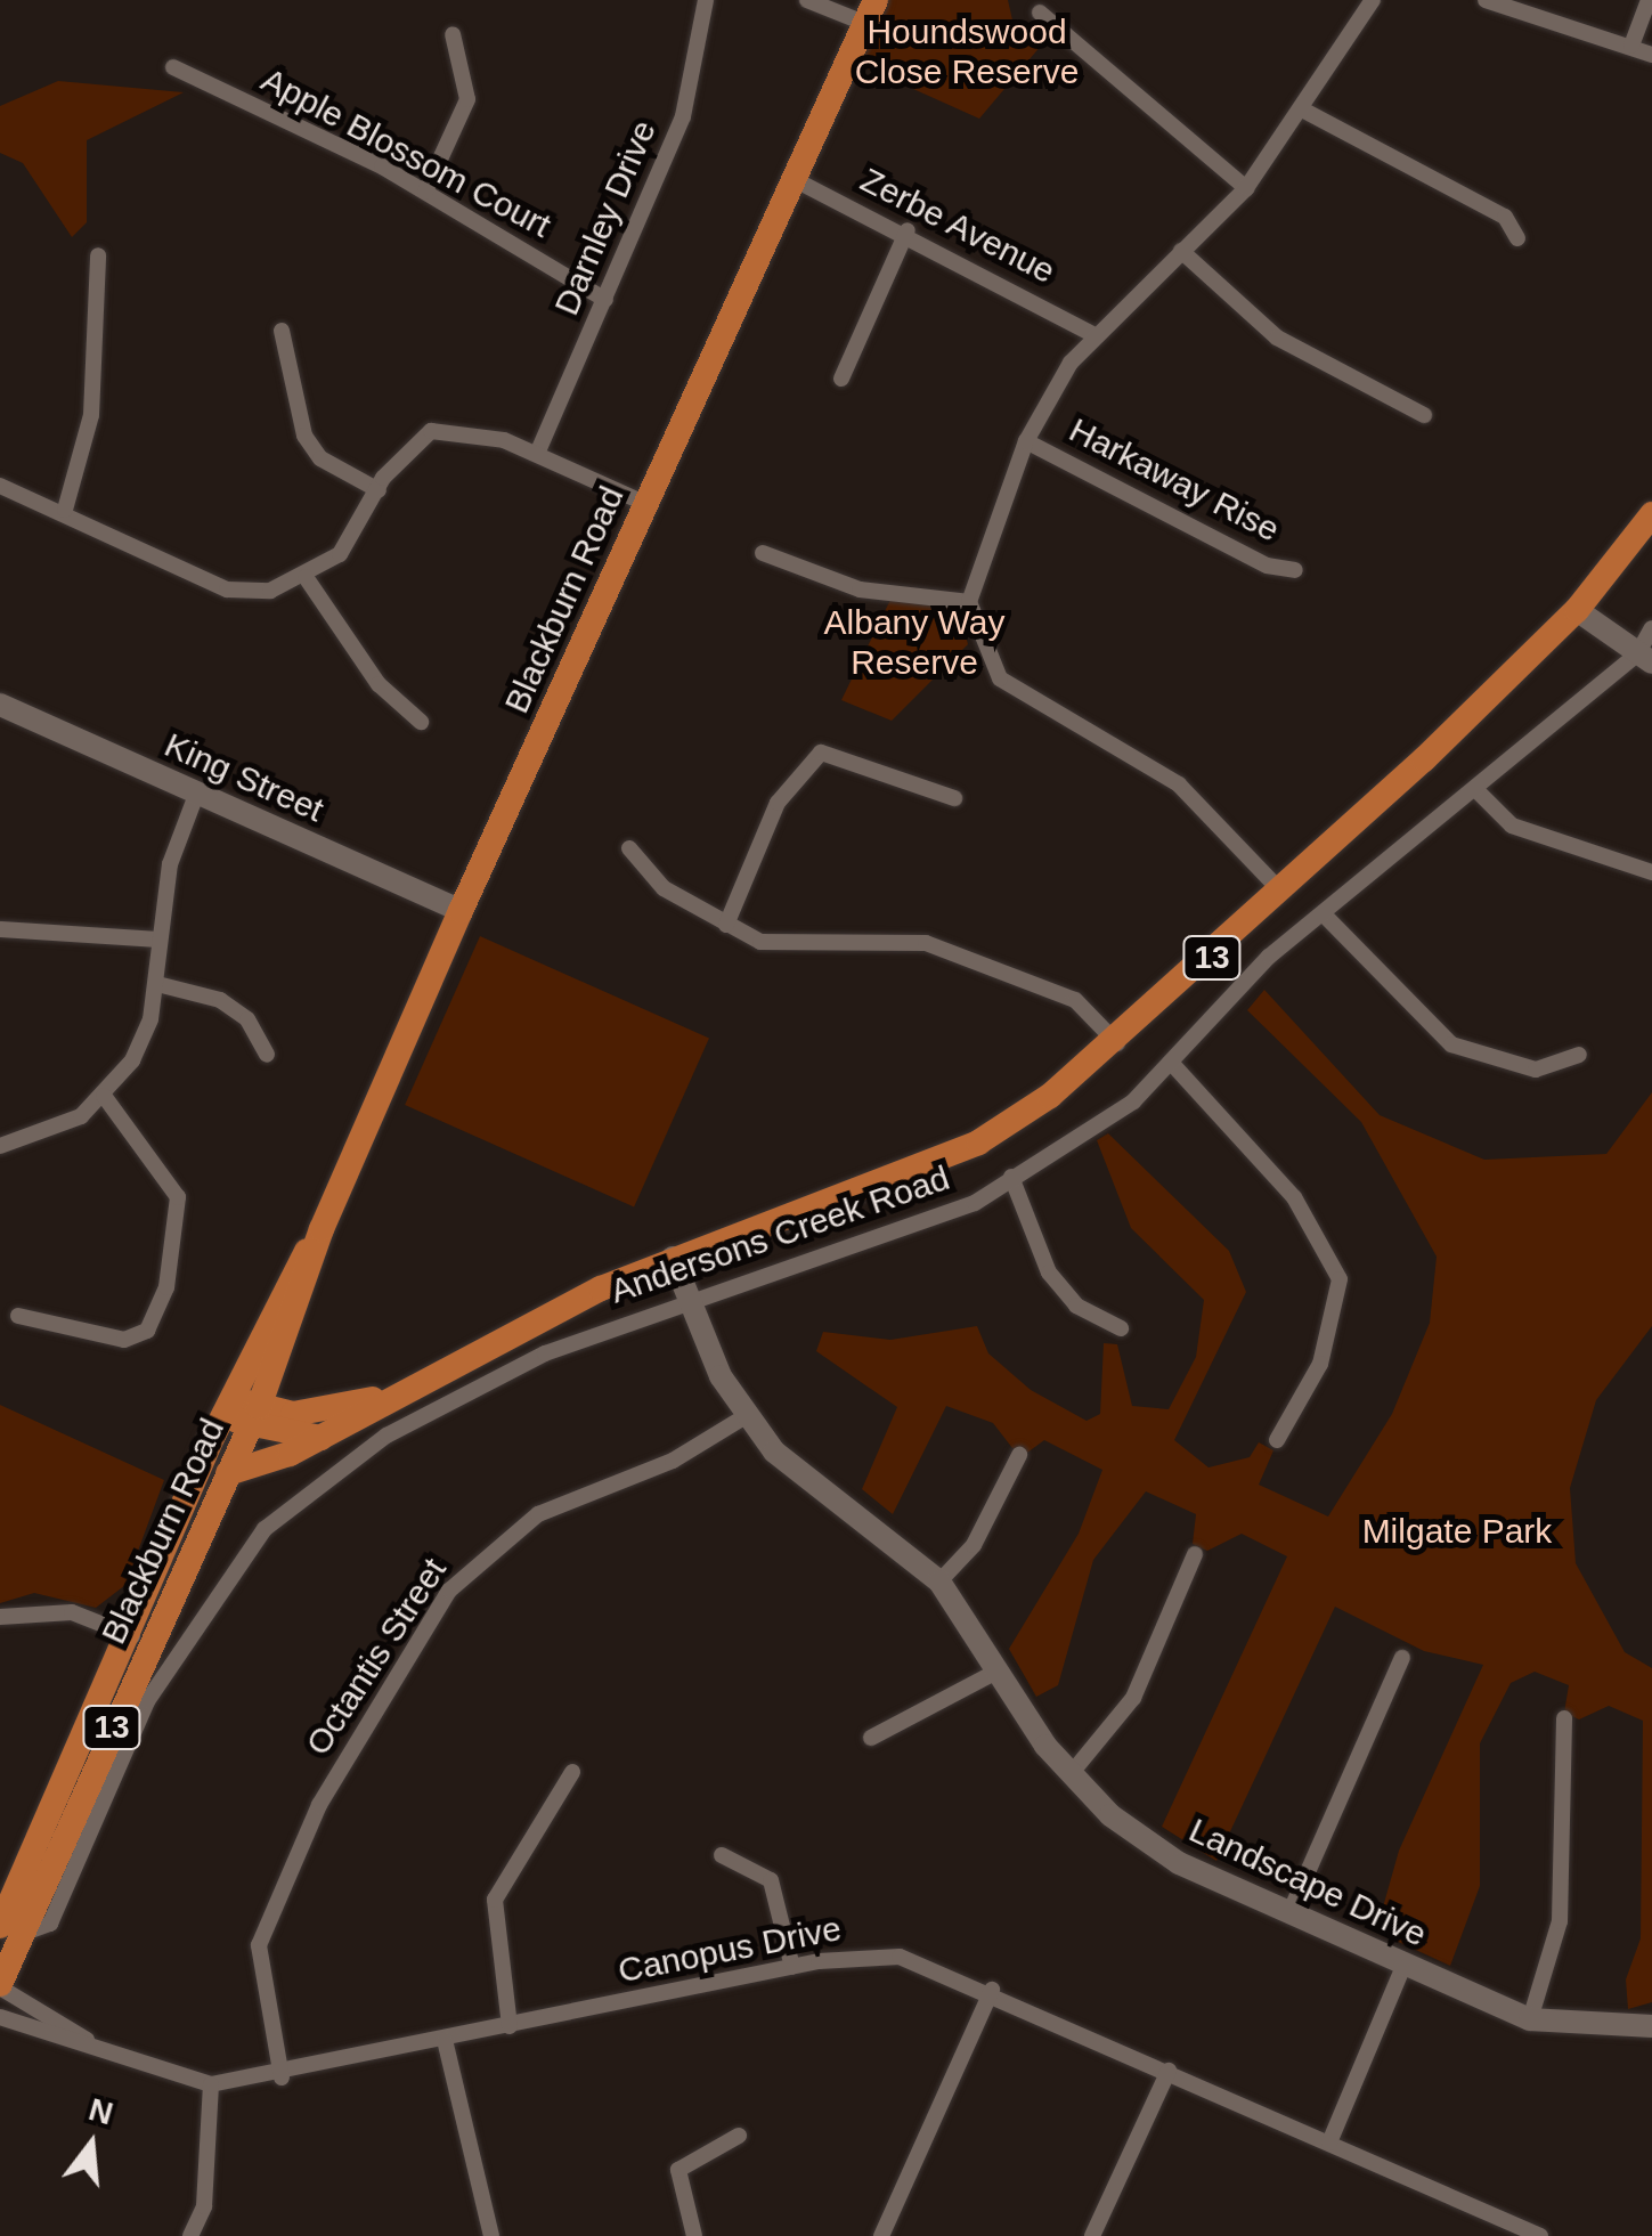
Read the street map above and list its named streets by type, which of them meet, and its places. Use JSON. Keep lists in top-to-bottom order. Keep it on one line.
{"streets":{"main road":["Blackburn Road","13","Andersons Creek Road"],"street":["Apple Blossom Court","Darnley Drive","Zerbe Avenue","Harkaway Rise","King Street","Octantis Street","Landscape Drive","Canopus Drive"]},"crossings":[["Apple Blossom Court","Darnley Drive"],["Zerbe Avenue","Blackburn Road"],["Blackburn Road","King Street"],["Blackburn Road","13"],["Blackburn Road","Andersons Creek Road"],["Blackburn Road","Canopus Drive"],["13","Andersons Creek Road"],["Andersons Creek Road","Landscape Drive"],["Octantis Street","Landscape Drive"],["Octantis Street","Canopus Drive"]],"parks":["Houndswood Close Reserve","Albany Way Reserve","Milgate Park"],"north":"top"}
